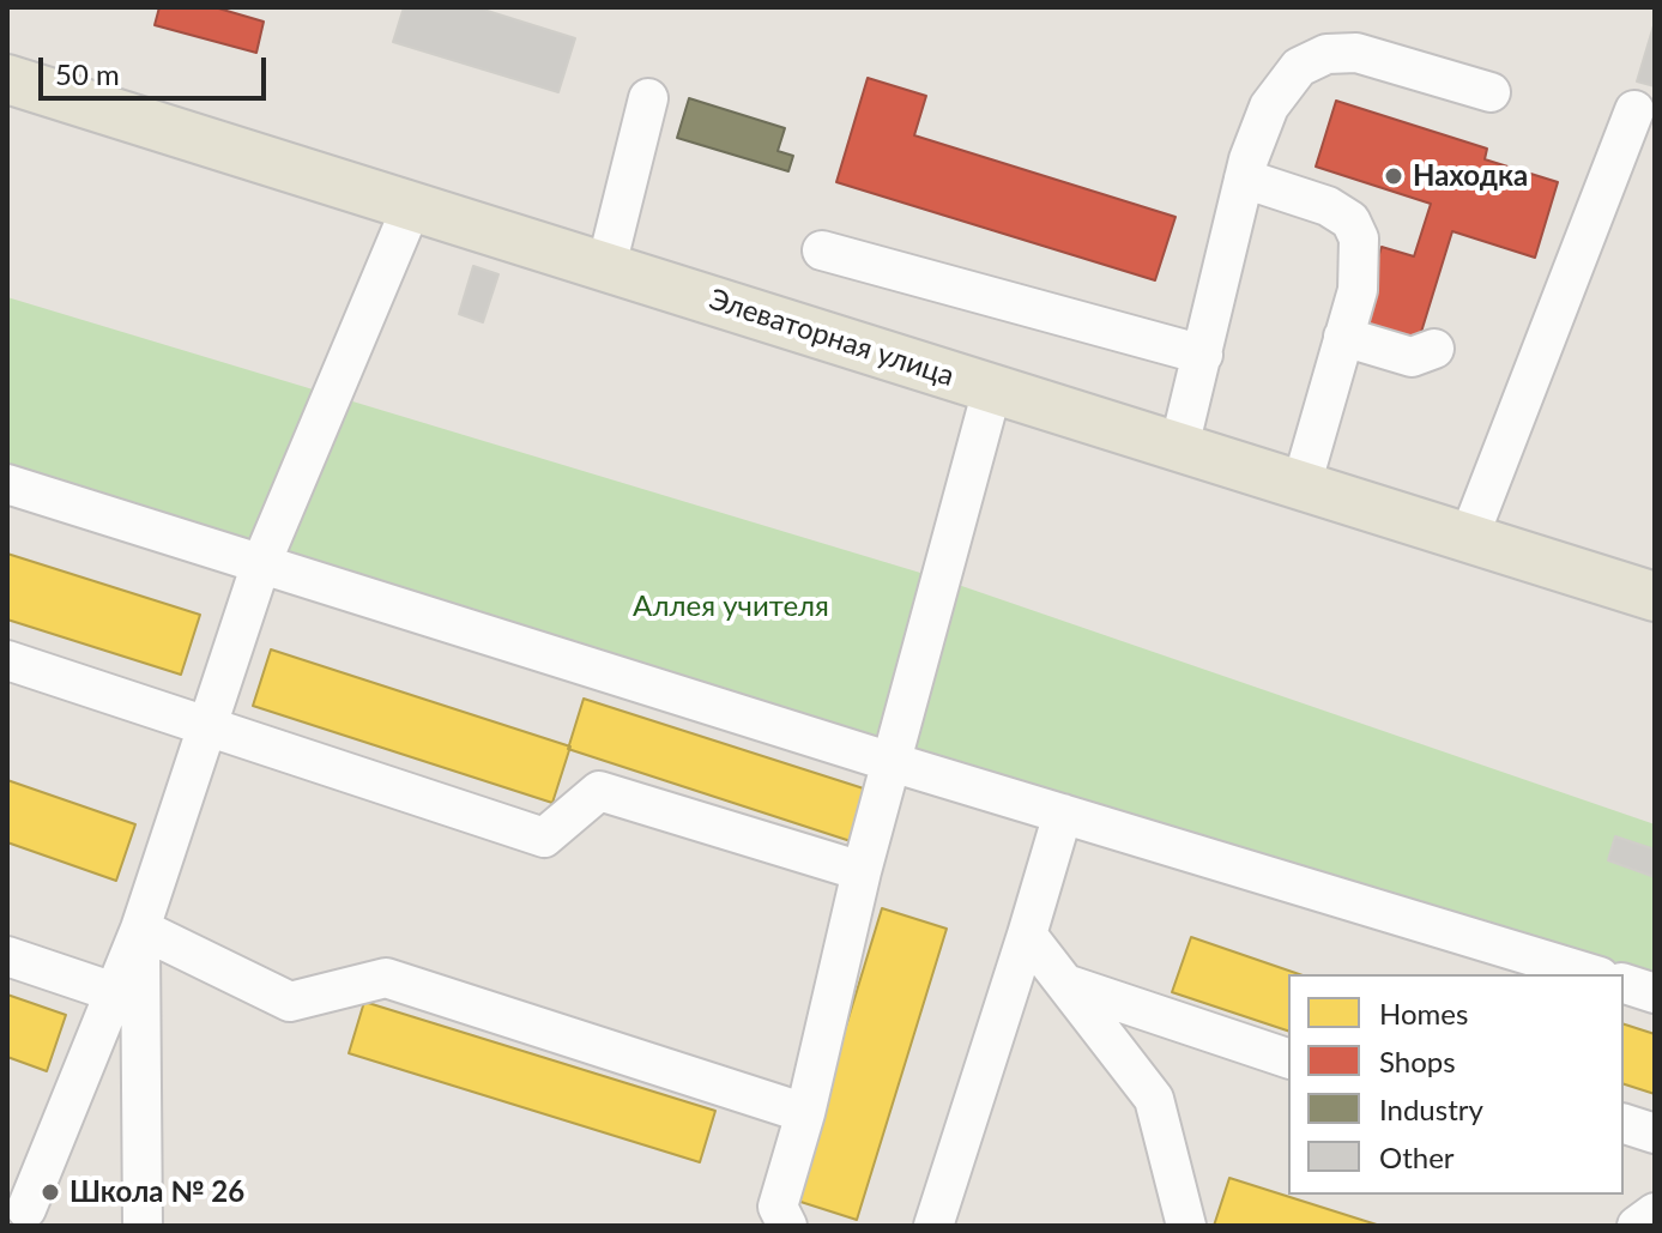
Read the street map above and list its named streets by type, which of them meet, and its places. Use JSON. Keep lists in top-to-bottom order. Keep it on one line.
{"streets":{"main road":["Элеваторная улица"]},"parks":["Аллея учителя"],"places":["Находка","Школа № 26"],"legend":["Homes","Shops","Industry","Other"],"scale_bar":"50 m"}
